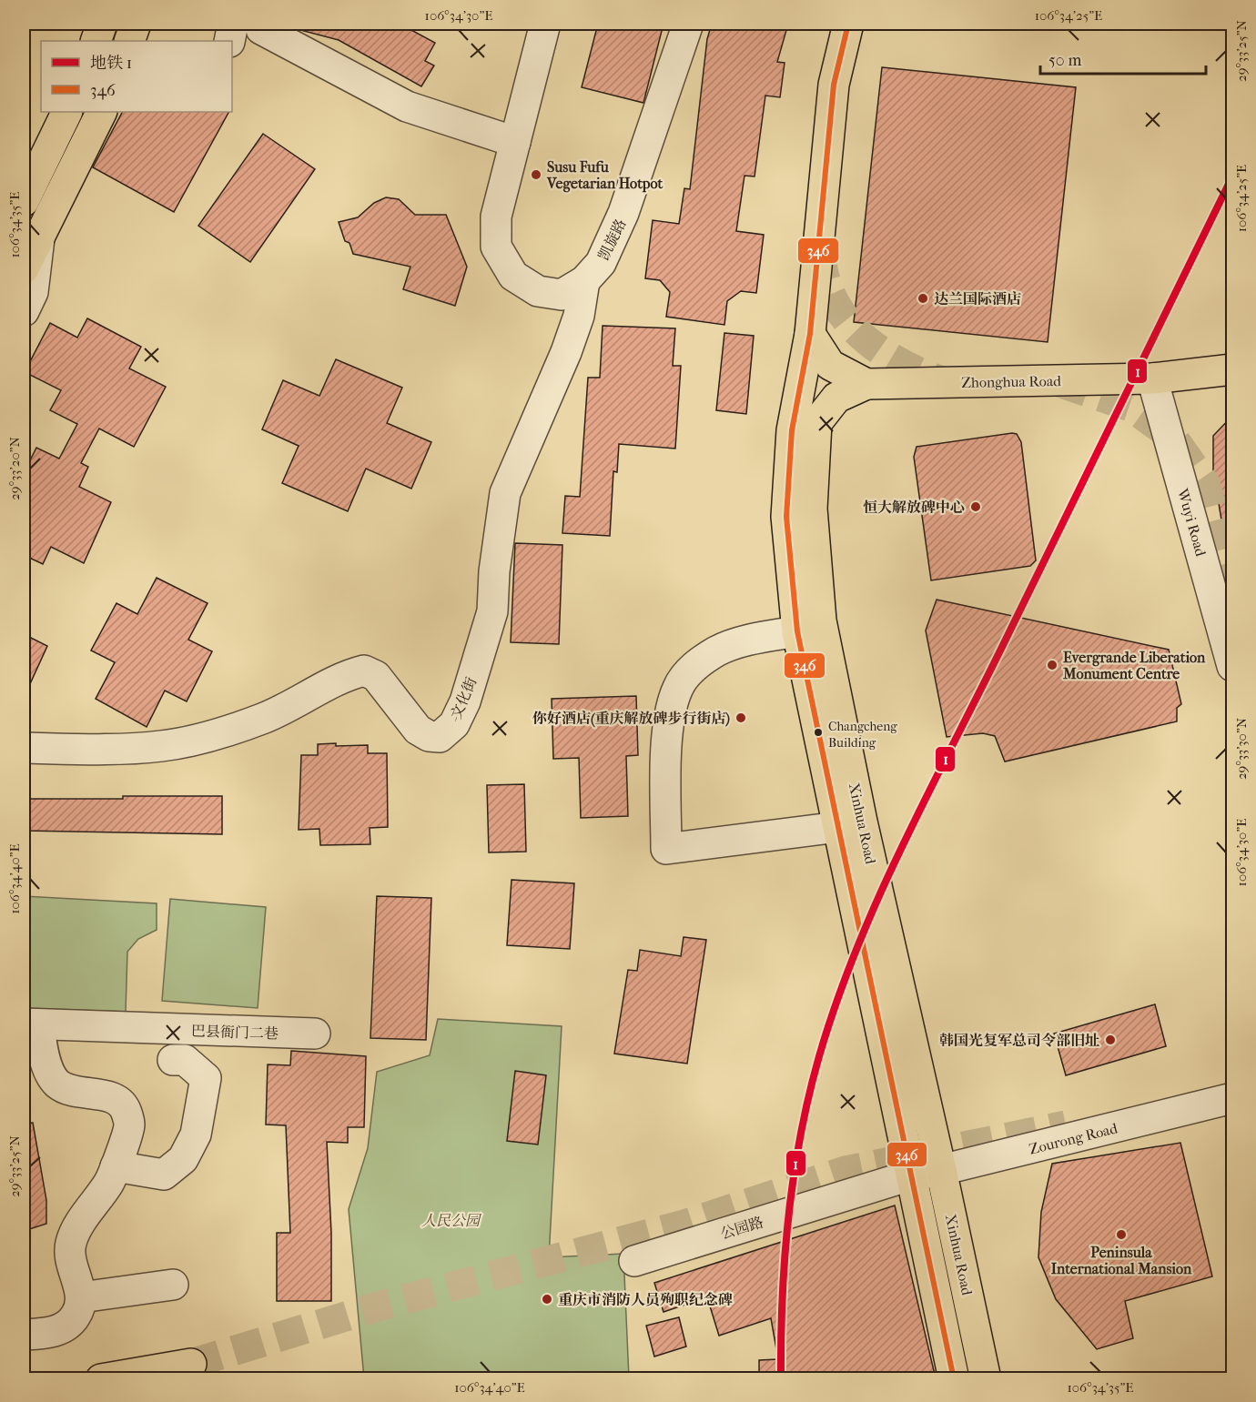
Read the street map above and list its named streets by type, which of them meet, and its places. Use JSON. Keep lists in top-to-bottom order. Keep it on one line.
{"streets":{"main road":["Zhonghua Road","Xinhua Road"],"street":["凯旋路","Wuyi Road","-文化街","巴县衙门二巷","Zourong Road","公园路"]},"crossings":[["凯旋路","-文化街"],["Zhonghua Road","Wuyi Road"],["Zhonghua Road","Xinhua Road"],["Xinhua Road","Zourong Road"],["Xinhua Road","公园路"],["Zourong Road","公园路"]],"parks":["人民公园"],"places":["Susu Fufu Vegetarian Hotpot","达兰国际酒店","恒大解放碑中心","Evergrande Liberation Monument Centre","你好酒店(重庆解放碑步行街店)","Changcheng Building","韩国光复军总司令部旧址","Peninsula International Mansion","重庆市消防人员殉职纪念碑"],"lines":["transit line 346","metro line 1"],"legend":["地铁 1","346"],"scale_bar":"50 m","coordinates":["106°34'30\"E","106°34'25\"E","29°33'25\"N","106°34'35\"E","29°33'20\"N","29°33'30\"N","106°34'40\"E"]}
